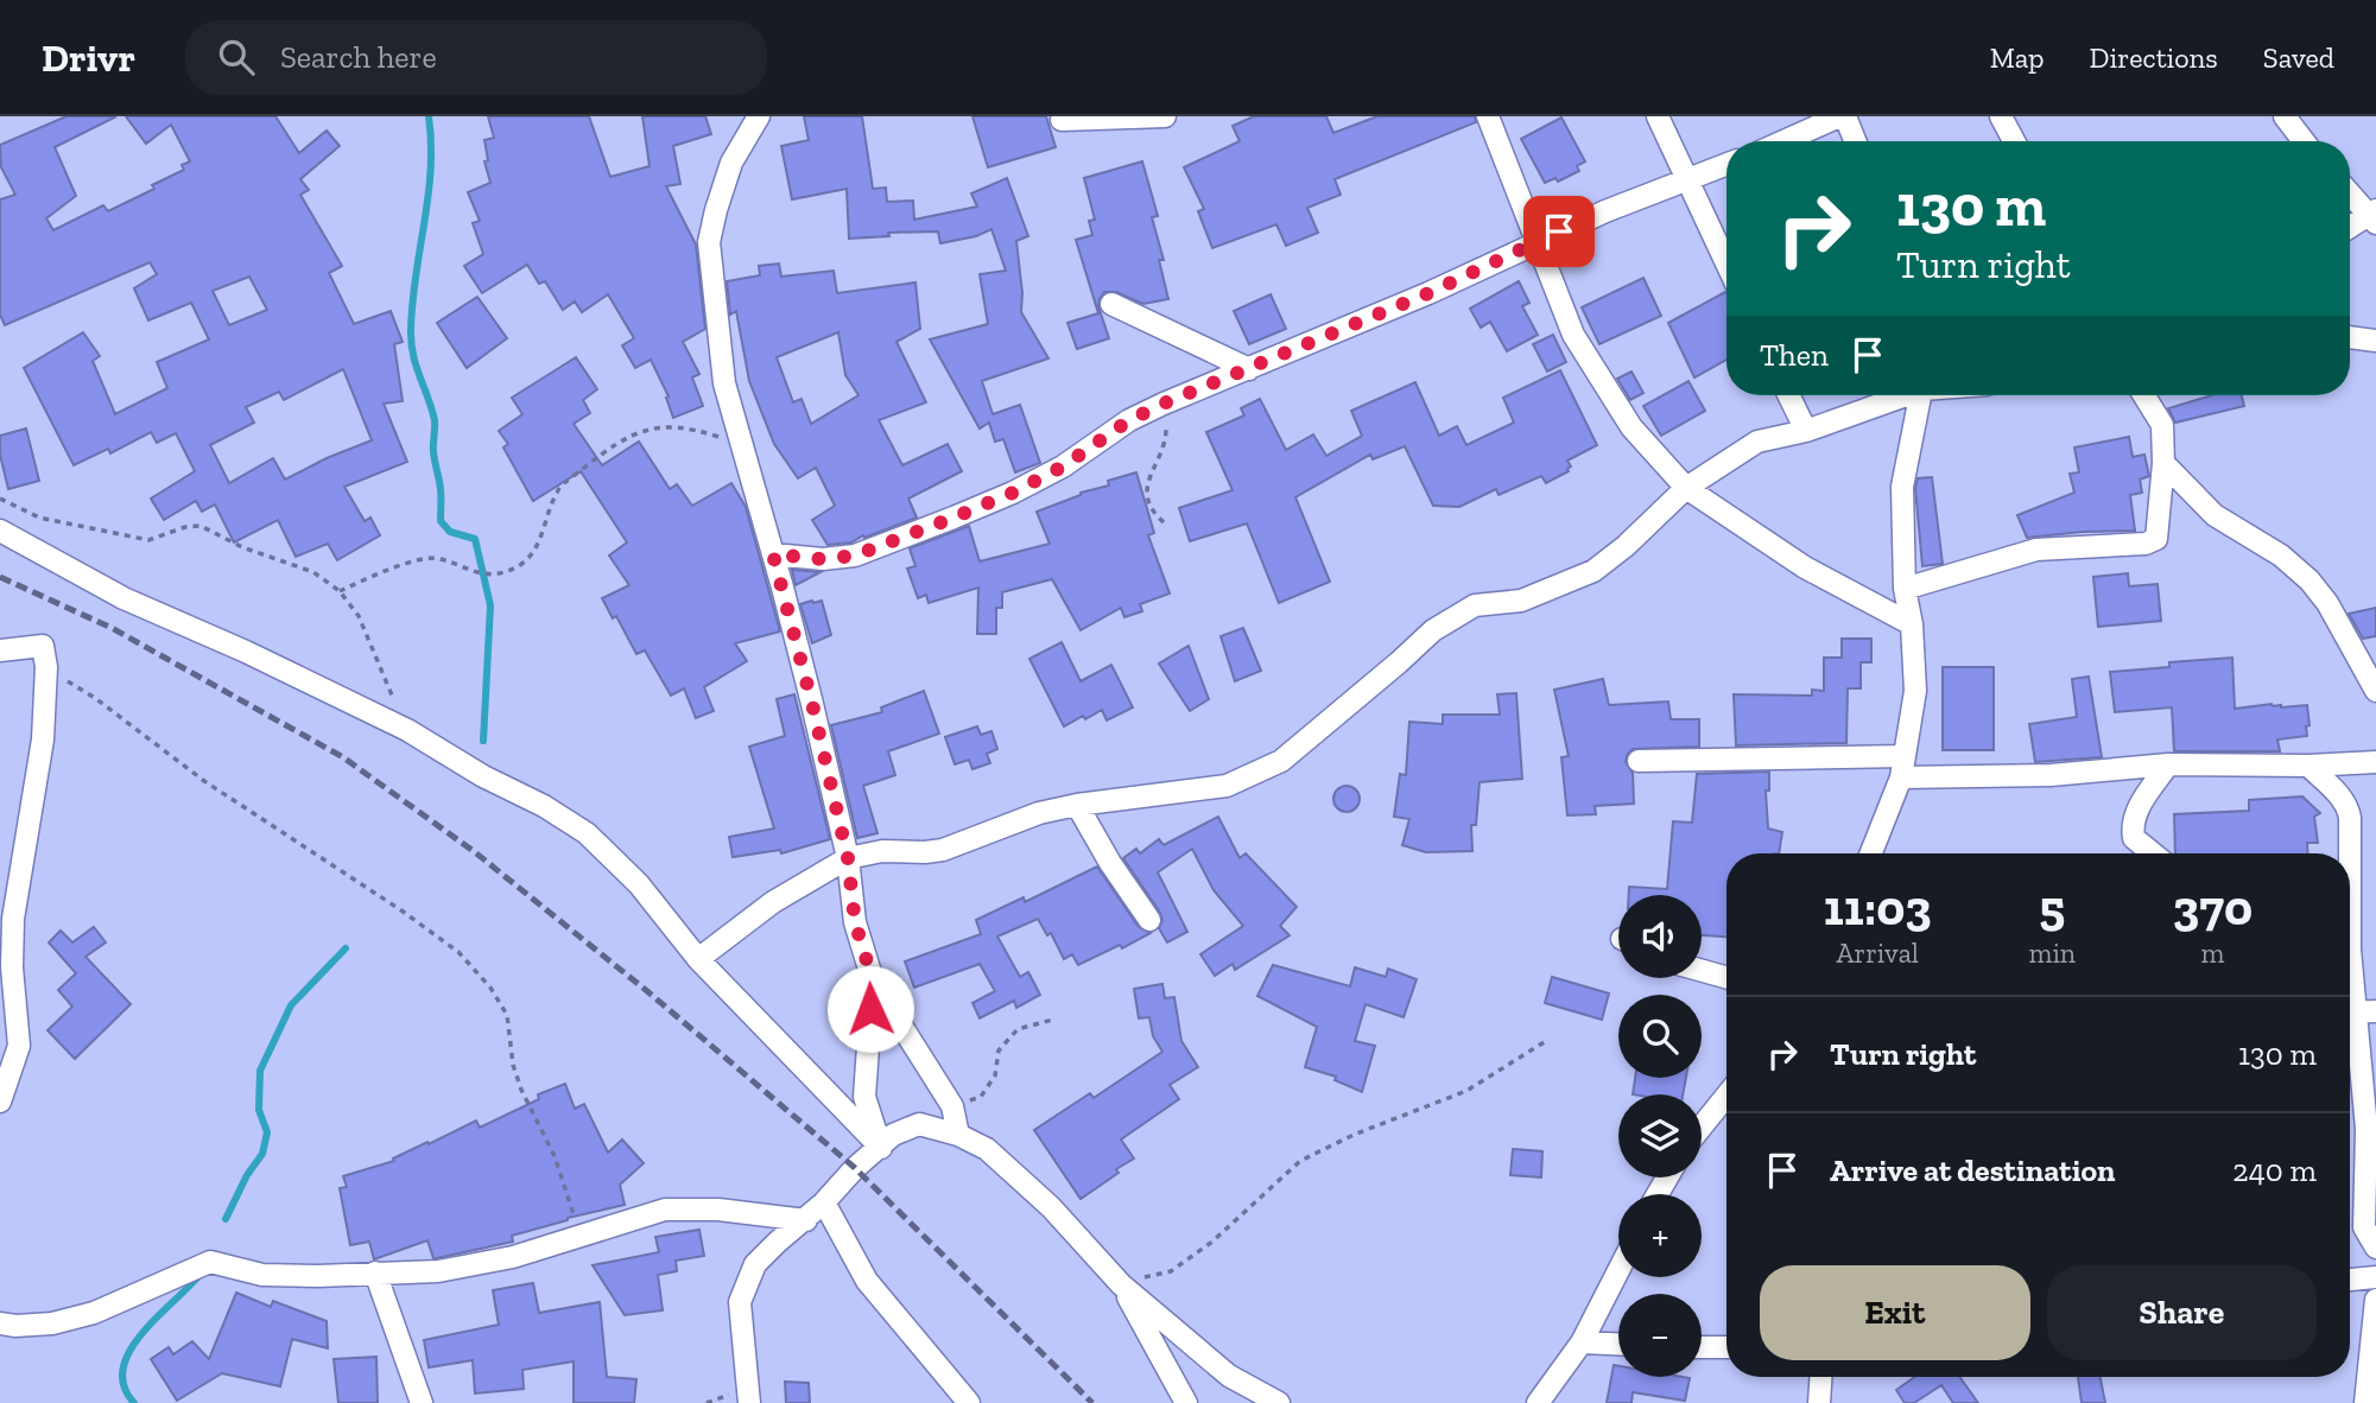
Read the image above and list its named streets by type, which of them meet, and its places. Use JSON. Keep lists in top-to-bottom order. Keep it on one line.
{"page":{"header":"Drivr","search":"Search here","nav":["Map","Directions","Saved"],"turn":["130 m","Turn right"],"then":"Then","eta":["11:03","Arrival","5","min","370","m"],"map_buttons":["+","−"],"list":[{"name":"Turn right","value":"130 m"},{"name":"Arrive at destination","value":"240 m"}],"buttons":["Exit","Share"]}}
